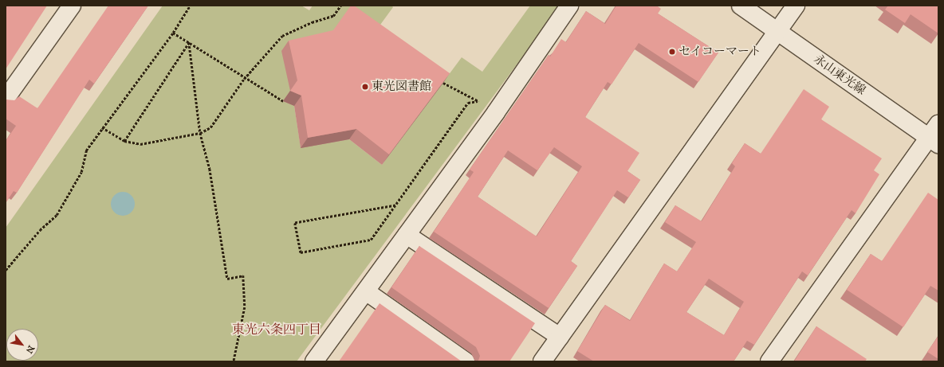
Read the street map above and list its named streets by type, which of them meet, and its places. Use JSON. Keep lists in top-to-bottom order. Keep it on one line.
{"streets":{"street":["永山東光線"]},"districts":["東光六条四丁目"],"places":["セイコーマート","東光図書館"],"north":"bottom right"}
